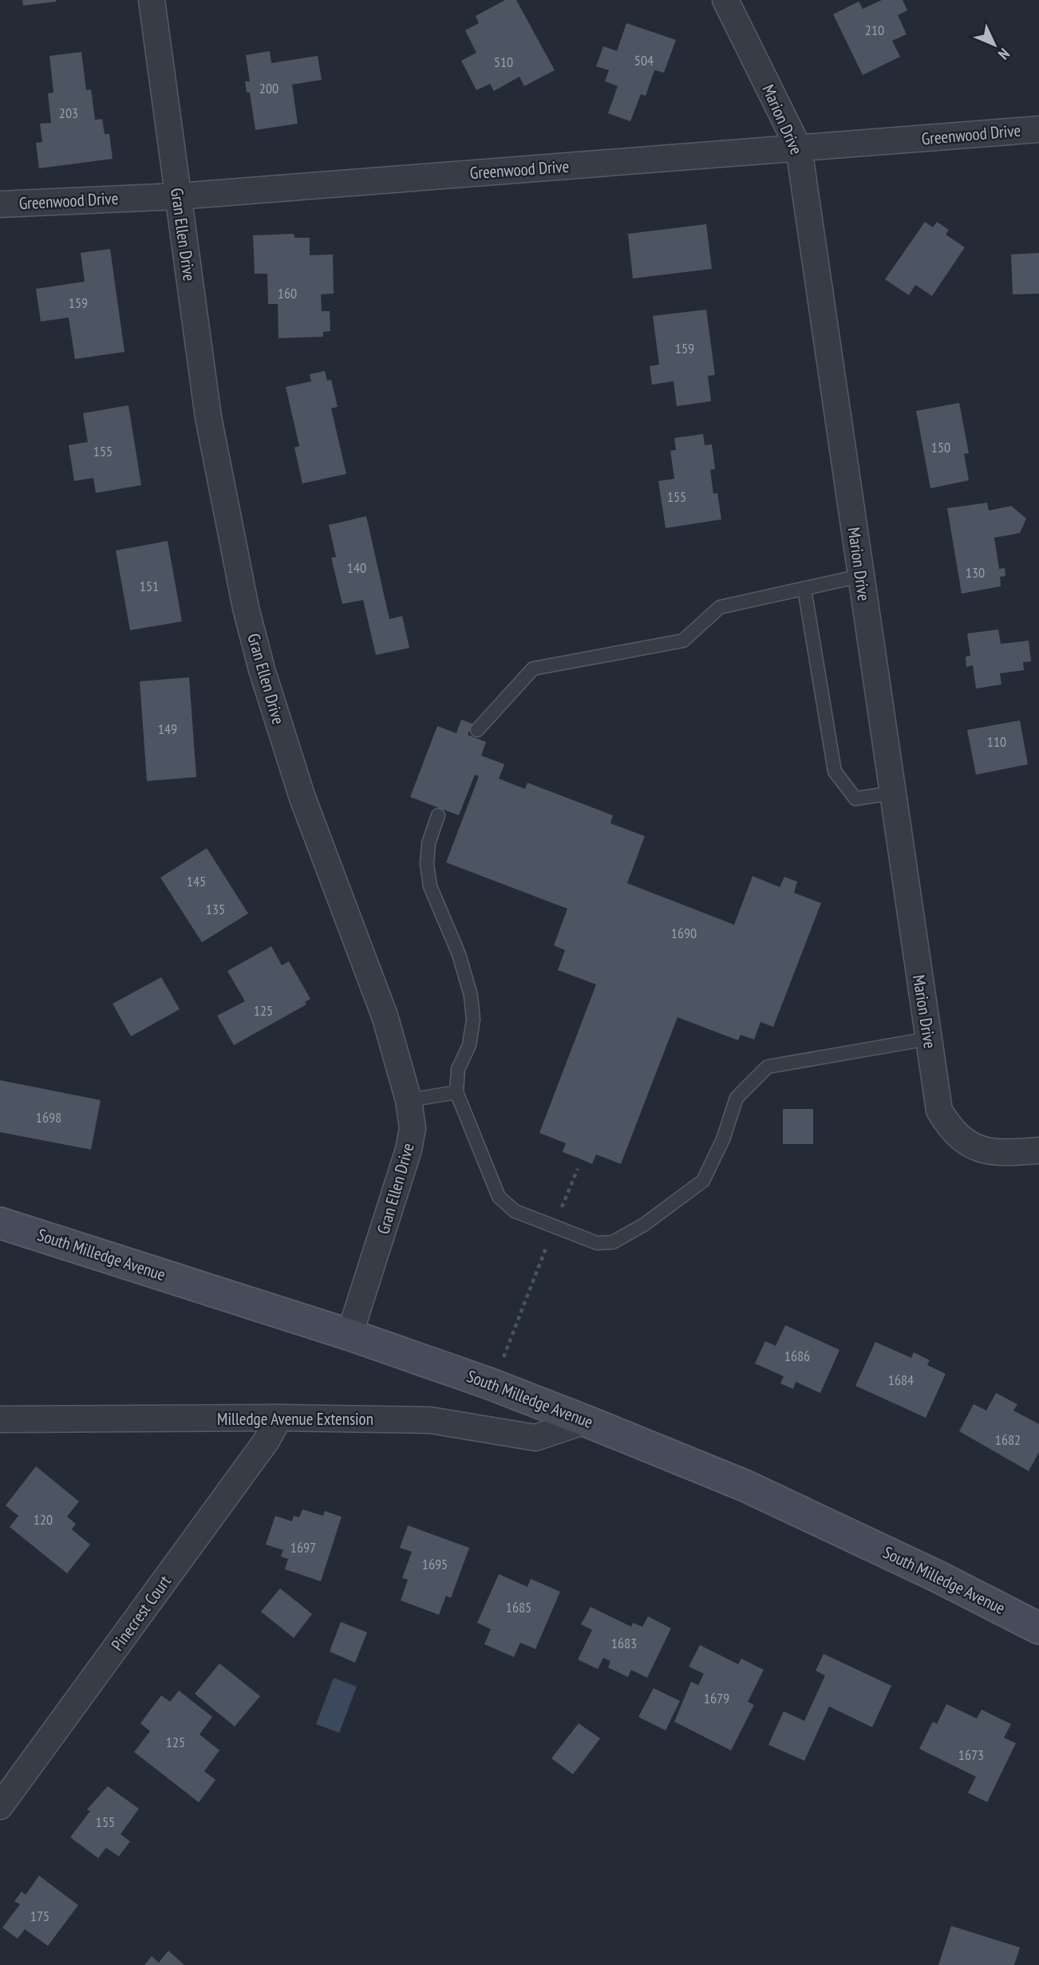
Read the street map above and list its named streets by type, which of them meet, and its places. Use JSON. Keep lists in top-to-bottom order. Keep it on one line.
{"streets":{"main road":["South Milledge Avenue"],"street":["Marion Drive","Greenwood Drive","Gran Ellen Drive","Milledge Avenue Extension","Pinecrest Court"]},"crossings":[["Marion Drive","Greenwood Drive"],["Greenwood Drive","Gran Ellen Drive"],["Gran Ellen Drive","South Milledge Avenue"],["South Milledge Avenue","Milledge Avenue Extension"],["Milledge Avenue Extension","Pinecrest Court"]],"house_numbers":["210","504","510","200","203","160","159","159","150","155","155","140","130","151","149","110","145","135","1690","125","1698","1686","1684","1682","120","1697","1695","1685","1683","1679","125","1673","155","175"],"north":"bottom right"}
